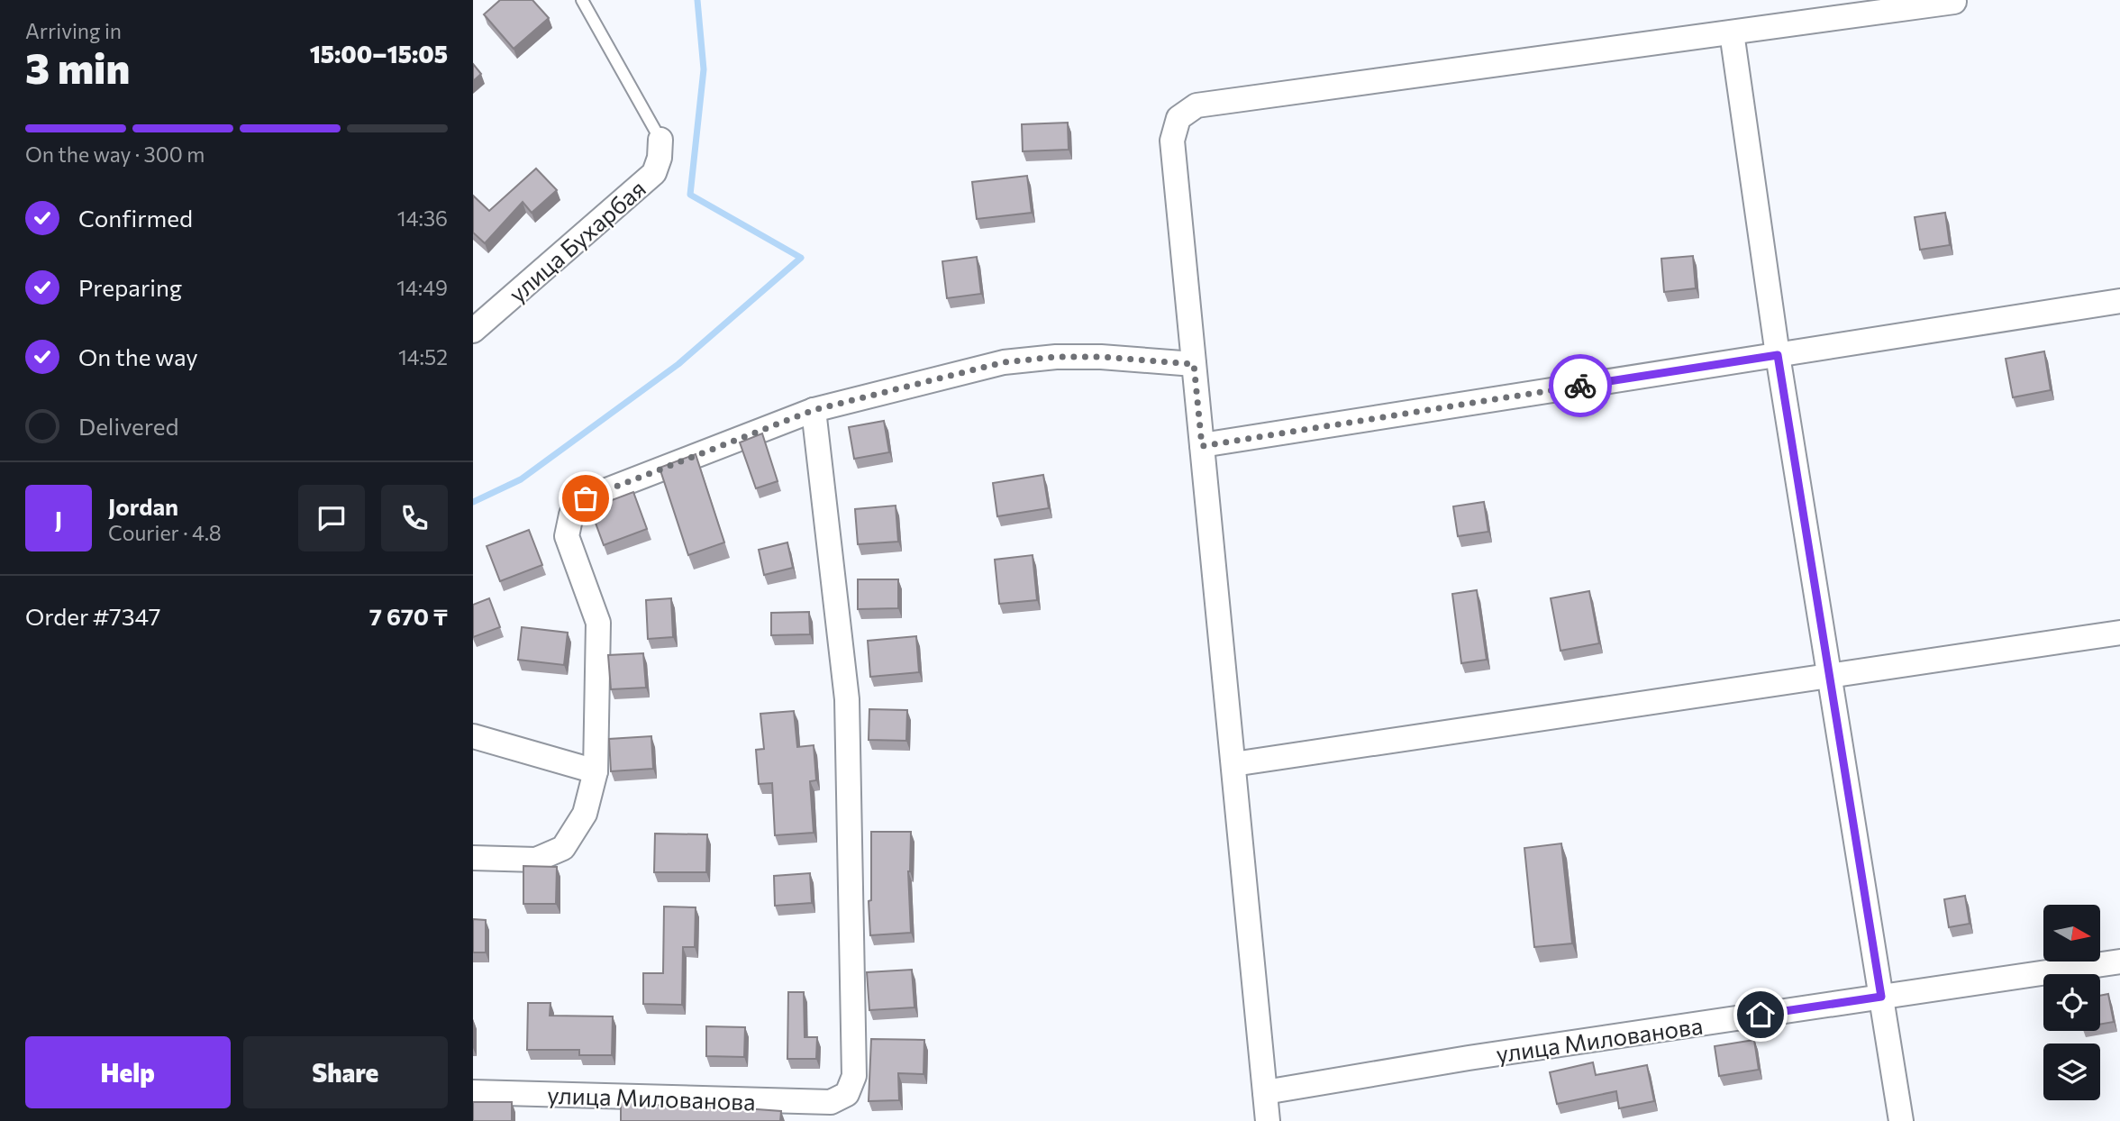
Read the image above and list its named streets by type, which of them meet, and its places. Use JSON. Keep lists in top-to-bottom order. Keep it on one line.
{"streets":{"street":["улица Бухарбая","улица Милованова"]},"north":"right","page":{"heading":["3 min","Arriving in","15:00–15:05"],"panel":["Jordan","Courier · 4.8","Order #7347","7 670 ₸"],"bar":"On the way · 300 m","list":[["Confirmed","14:36"],["Preparing","14:49"],["On the way","14:52"],"Delivered"],"round":"J","buttons":["Help","Share"]}}
